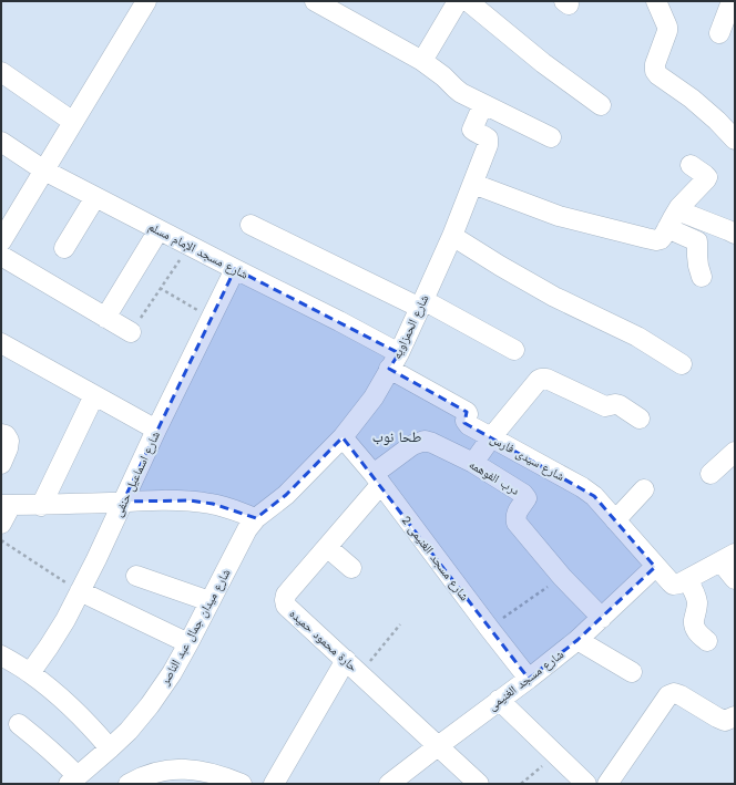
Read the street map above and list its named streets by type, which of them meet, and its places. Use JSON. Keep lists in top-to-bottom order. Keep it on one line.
{"streets":{"street":["شارع مسجد الإمام مسلم","شارع الحمزاويه","شارع سيدى فارس","شارع اسماعيل حنفى","درب الفوهمه","شارع مسجد الغنيمى 2","شارع ميدان جمال عبد الناصر","حارة محمود حميده","شارع مسجد الغنيمى"]},"crossings":[["شارع مسجد الإمام مسلم","شارع الحمزاويه"],["شارع مسجد الإمام مسلم","شارع سيدى فارس"],["شارع مسجد الإمام مسلم","شارع اسماعيل حنفى"],["شارع الحمزاويه","شارع سيدى فارس"],["شارع الحمزاويه","شارع مسجد الغنيمى 2"],["شارع الحمزاويه","شارع ميدان جمال عبد الناصر"],["شارع سيدى فارس","شارع مسجد الغنيمى"],["درب الفوهمه","شارع مسجد الغنيمى 2"],["درب الفوهمه","حارة محمود حميده"],["درب الفوهمه","شارع مسجد الغنيمى"],["شارع مسجد الغنيمى 2","حارة محمود حميده"],["شارع مسجد الغنيمى 2","شارع مسجد الغنيمى"],["حارة محمود حميده","شارع مسجد الغنيمى"]],"districts":["طحا نوب"]}
